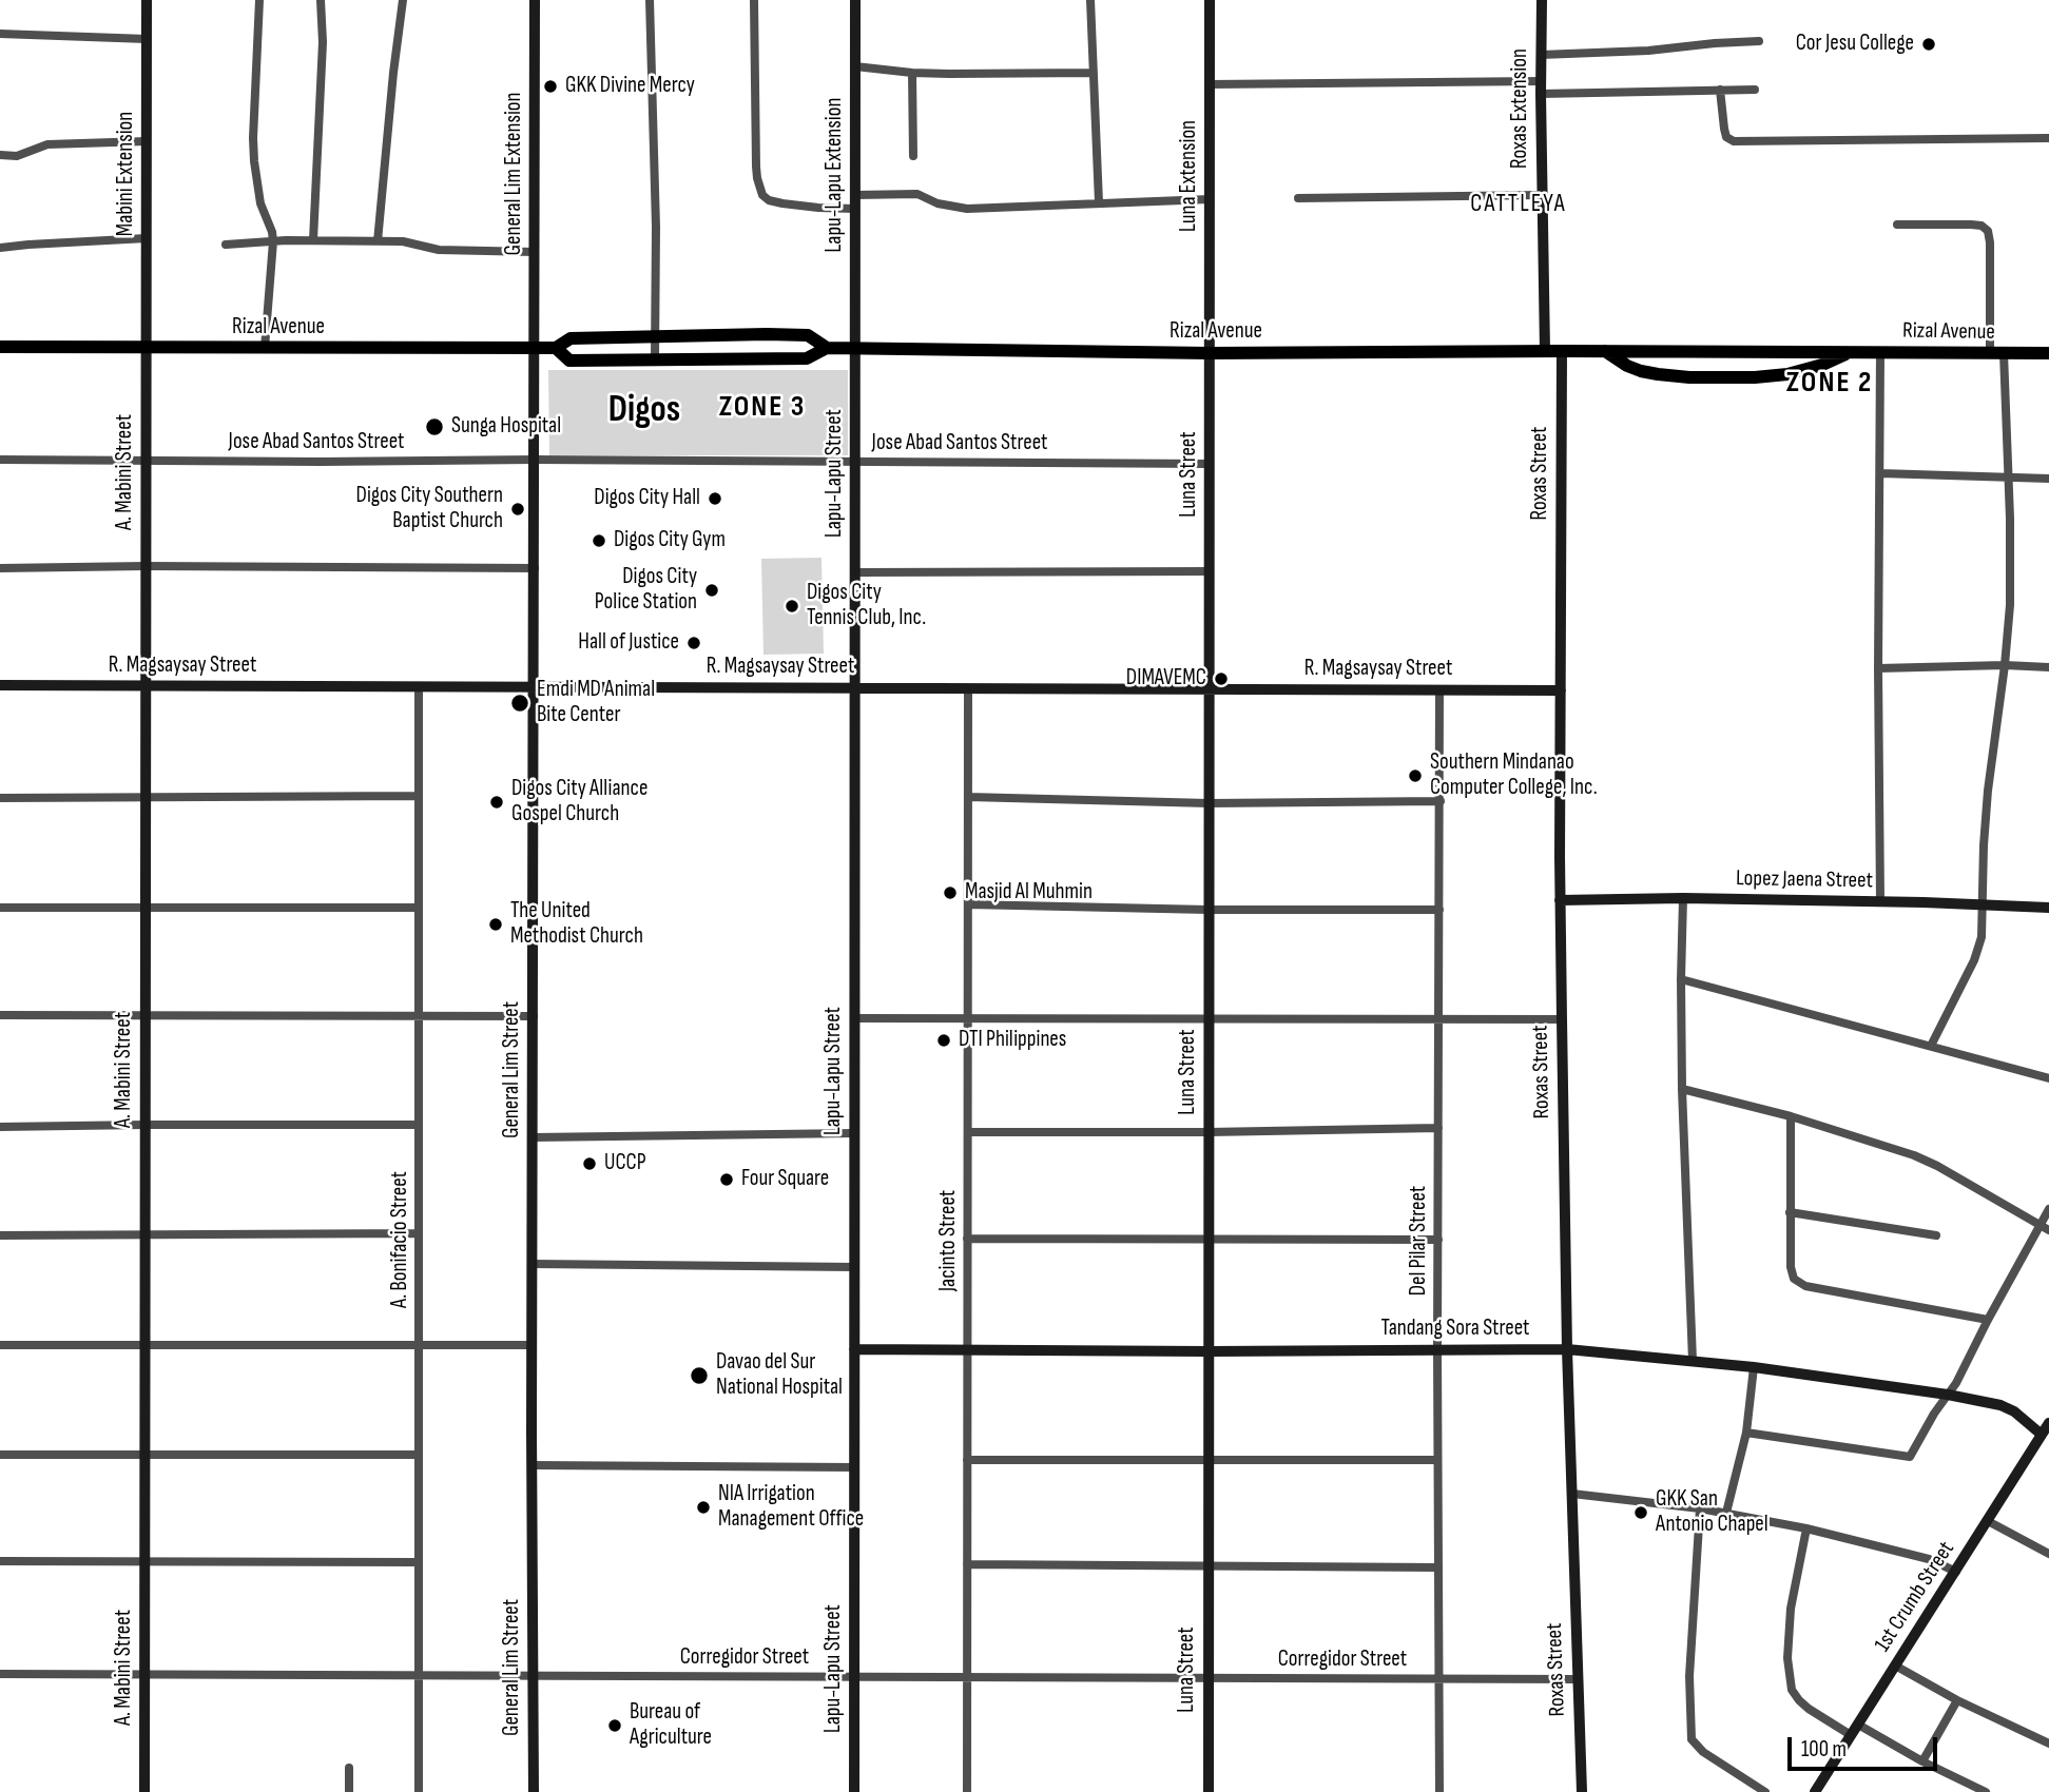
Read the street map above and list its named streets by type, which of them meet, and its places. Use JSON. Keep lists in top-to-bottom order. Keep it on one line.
{"streets":{"main road":["Rizal Avenue"],"street":["Roxas Extension","Mabini Extension","General Lim Extension","Lapu-Lapu Extension","Luna Extension","Jose Abad Santos Street","A. Mabini Street","Lapu-Lapu Street","Roxas Street","Luna Street","R. Magsaysay Street","Lopez Jaena Street","General Lim Street","A. Bonifacio Street","Jacinto Street","Del Pilar Street","Tandang Sora Street","1st Crumb Street","Corregidor Street"]},"crossings":[["Roxas Extension","Rizal Avenue"],["Mabini Extension","Rizal Avenue"],["Mabini Extension","A. Mabini Street"],["General Lim Extension","Rizal Avenue"],["General Lim Extension","General Lim Street"],["Lapu-Lapu Extension","Rizal Avenue"],["Lapu-Lapu Extension","Lapu-Lapu Street"],["Luna Extension","Rizal Avenue"],["Luna Extension","Luna Street"],["Rizal Avenue","A. Mabini Street"],["Rizal Avenue","Lapu-Lapu Street"],["Rizal Avenue","Roxas Street"],["Rizal Avenue","Luna Street"],["Rizal Avenue","General Lim Street"],["Jose Abad Santos Street","A. Mabini Street"],["Jose Abad Santos Street","Lapu-Lapu Street"],["Jose Abad Santos Street","Luna Street"],["Jose Abad Santos Street","General Lim Street"],["A. Mabini Street","R. Magsaysay Street"],["A. Mabini Street","Corregidor Street"],["Lapu-Lapu Street","R. Magsaysay Street"],["Lapu-Lapu Street","Tandang Sora Street"],["Lapu-Lapu Street","Corregidor Street"],["Roxas Street","R. Magsaysay Street"],["Roxas Street","Lopez Jaena Street"],["Roxas Street","Tandang Sora Street"],["Roxas Street","Corregidor Street"],["Luna Street","R. Magsaysay Street"],["Luna Street","Tandang Sora Street"],["Luna Street","Corregidor Street"],["R. Magsaysay Street","General Lim Street"],["R. Magsaysay Street","A. Bonifacio Street"],["R. Magsaysay Street","Jacinto Street"],["R. Magsaysay Street","Del Pilar Street"],["General Lim Street","Corregidor Street"],["A. Bonifacio Street","Corregidor Street"],["Jacinto Street","Tandang Sora Street"],["Jacinto Street","Corregidor Street"],["Del Pilar Street","Tandang Sora Street"],["Del Pilar Street","Corregidor Street"],["Tandang Sora Street","1st Crumb Street"]],"districts":["CATTLEYA","ZONE 2","ZONE 3","Digos"],"places":["Cor Jesu College","GKK Divine Mercy","Sunga Hospital","Digos City Hall","Digos City Southern Baptist Church","Digos City Gym","Digos City Police Station","Digos City Tennis Club, Inc.","Hall of Justice","DIMAVEMC","Emdi MD Animal Bite Center","Southern Mindanao Computer College, Inc.","Digos City Alliance Gospel Church","Masjid Al Muhmin","The United Methodist Church","DTI Philippines","UCCP","Four Square","Davao del Sur National Hospital","NIA Irrigation Management Office","GKK San Antonio Chapel","Bureau of Agriculture"],"scale_bar":"100 m"}
